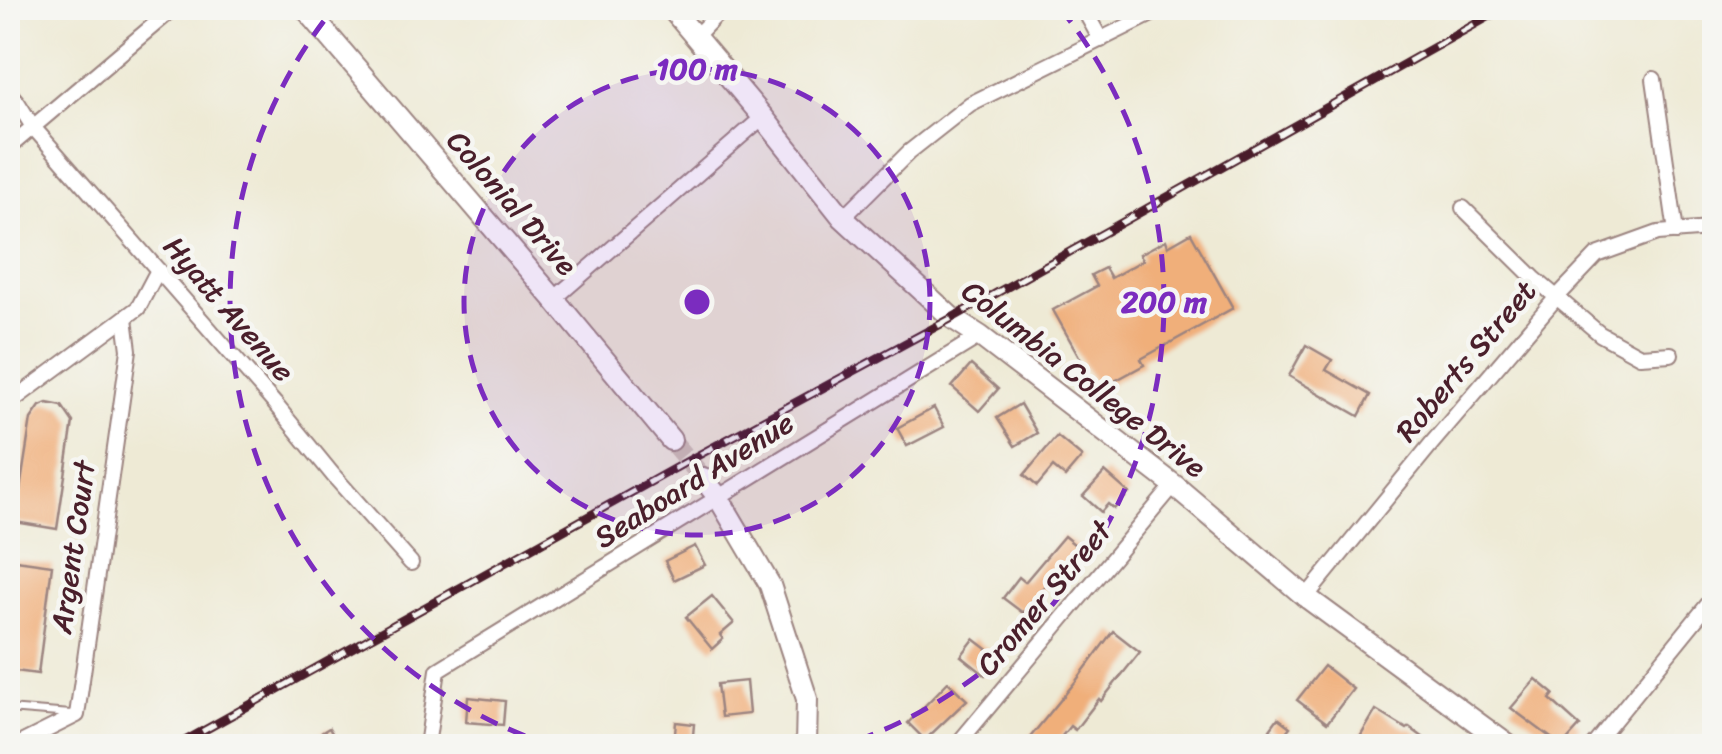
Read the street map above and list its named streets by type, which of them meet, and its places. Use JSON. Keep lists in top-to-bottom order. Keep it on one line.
{"streets":{"street":["Colonial Drive","Hyatt Avenue","Roberts Street","Columbia College Drive","Seaboard Avenue","Argent Court","Cromer Street"]},"crossings":[["Roberts Street","Columbia College Drive"],["Columbia College Drive","Seaboard Avenue"],["Columbia College Drive","Cromer Street"]],"rings":["100 m","200 m"]}
